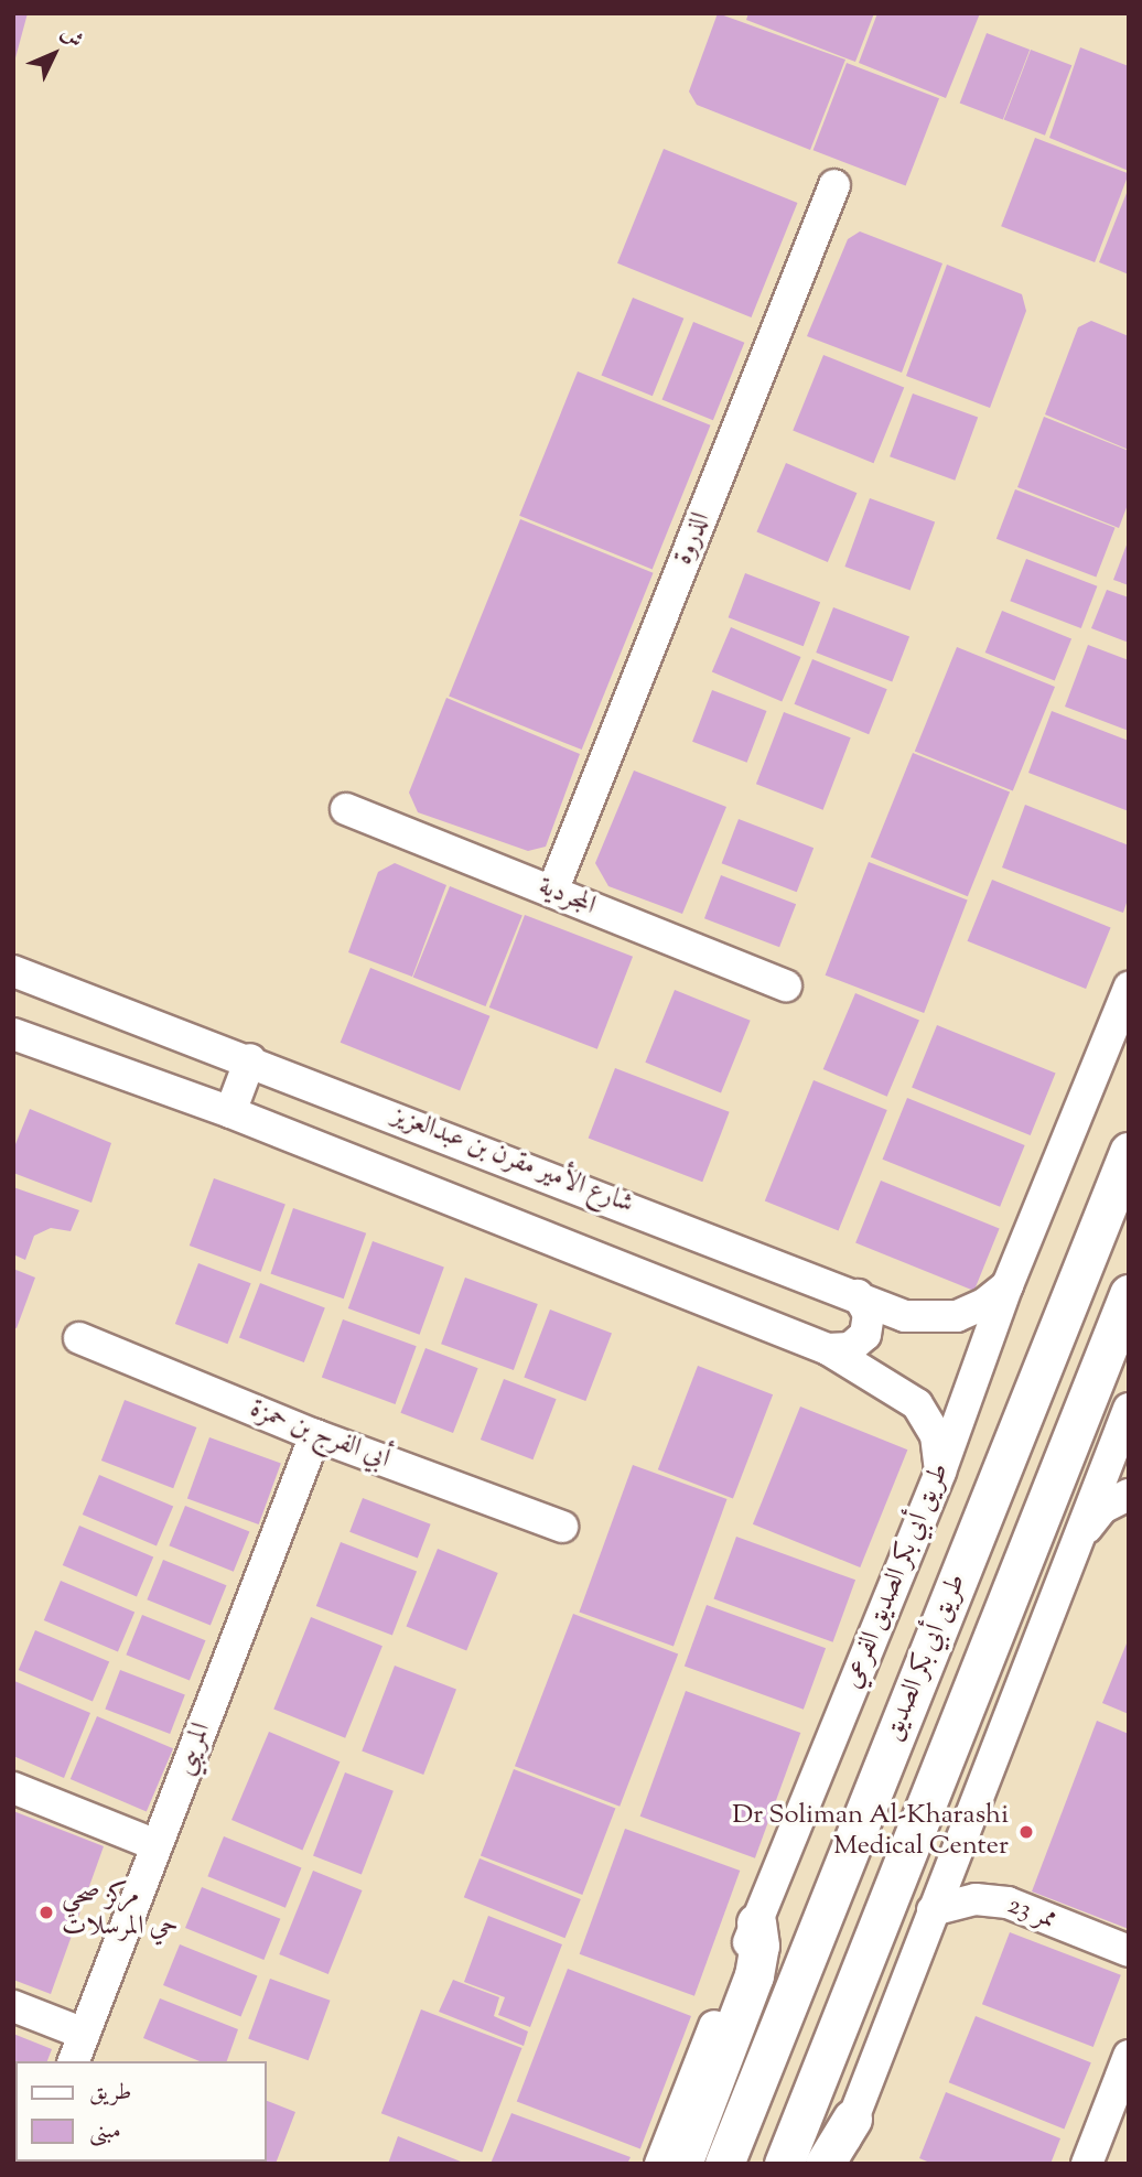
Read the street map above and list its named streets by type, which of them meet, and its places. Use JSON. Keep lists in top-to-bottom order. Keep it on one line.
{"streets":{"main road":["طريق أبي بكر الصديق"],"street":["الذروة","المجردية","شارع الأمير مقرن بن عبدالعزيز","أبي الفرج بن حمزة","طريق أبي بكر الصديق الفرعي","المريبي","ممر 23"]},"crossings":[["الذروة","المجردية"],["شارع الأمير مقرن بن عبدالعزيز","طريق أبي بكر الصديق الفرعي"],["أبي الفرج بن حمزة","المريبي"]],"places":["Dr Soliman Al-Kharashi Medical Center","مركز صحي حي المرسلات"],"legend":["طريق","مبنى"],"north":"top right"}
